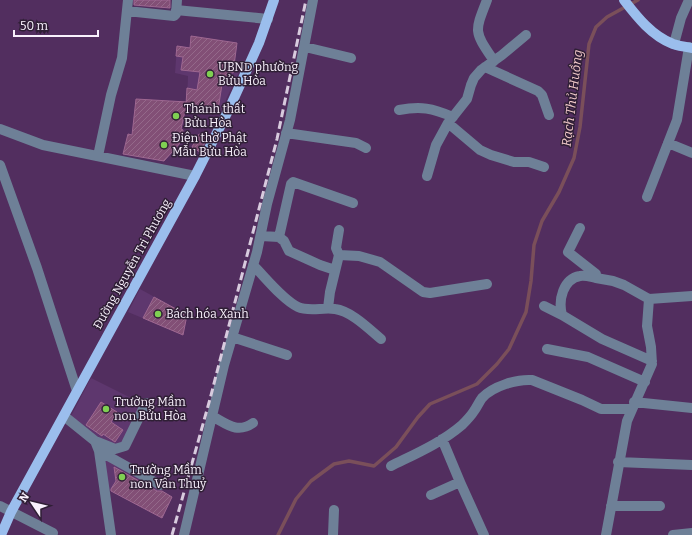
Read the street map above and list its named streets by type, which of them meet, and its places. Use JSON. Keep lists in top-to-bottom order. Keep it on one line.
{"streets":{"main road":["Đường Nguyễn Tri Phương"]},"water":["Rạch Thủ Huồng"],"places":["UBND phường Bửu Hòa","Thánh thất Bửu Hòa","Điện thờ Phật Mẫu Bửu Hòa","Bách hóa Xanh","Trường Mầm non Bửu Hòa","Trường Mầm non Vân Thuỷ"],"scale_bar":"50 m","north":"top left"}
